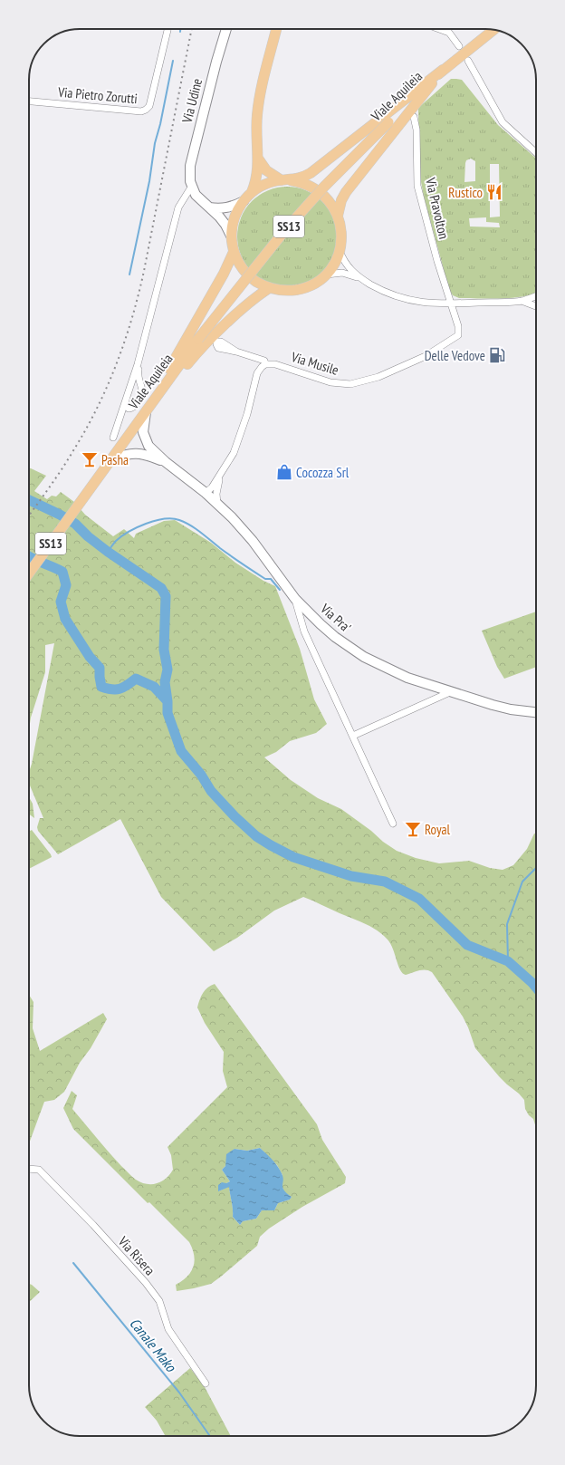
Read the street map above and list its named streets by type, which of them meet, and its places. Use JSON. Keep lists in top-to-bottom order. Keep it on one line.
{"streets":{"main road":["Viale Aquileia","SS13"],"street":["Via Pietro Zorutti","Via Udine","Via Pravolton","Via Musile","Via Pra'","Via Risera"]},"crossings":[["Viale Aquileia","Via Pra'"],["Via Pravolton","Via Musile"]],"water":["Canale Mako"],"places":{"restaurant":["Rustico"],"fuel station":["Delle Vedove"],"bar":["Pasha","Royal"],"shop":["Cocozza Srl"]}}
